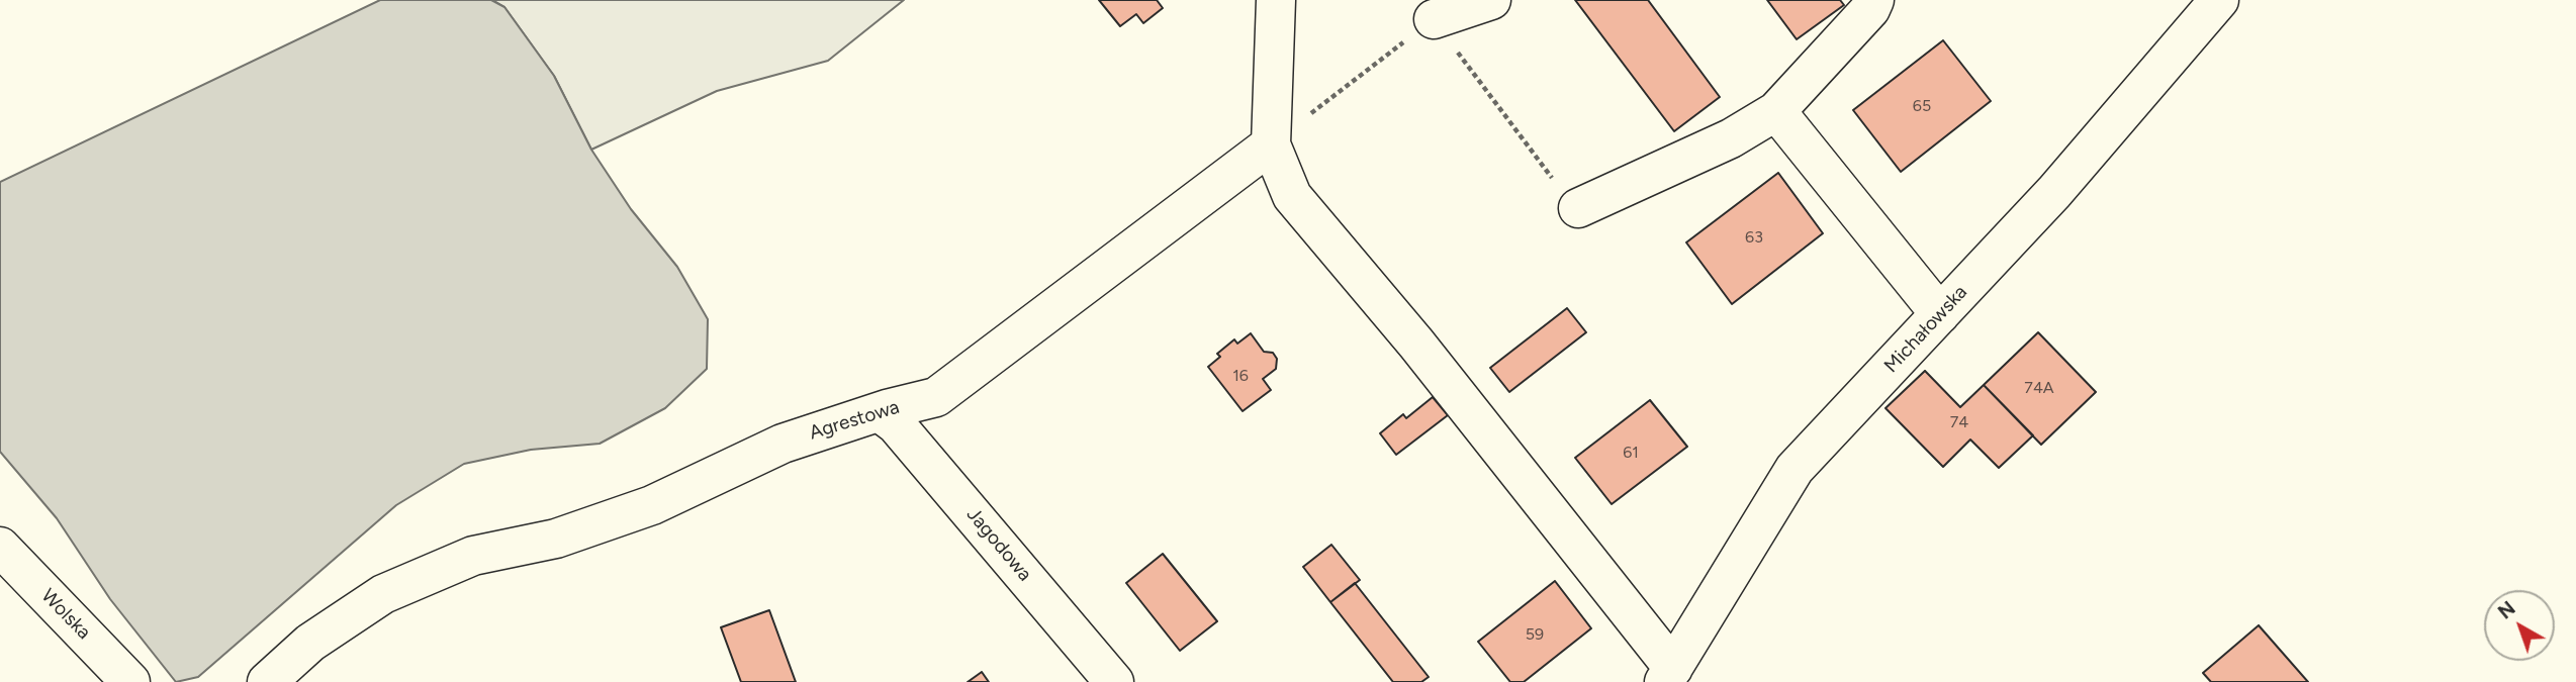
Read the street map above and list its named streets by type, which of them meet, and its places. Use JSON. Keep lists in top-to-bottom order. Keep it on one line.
{"streets":{"street":["Michałowska","Agrestowa","Jagodowa","Wolska"]},"crossings":[["Agrestowa","Jagodowa"]],"house_numbers":["65","63","16","74A","74","61","59"],"north":"top left"}
